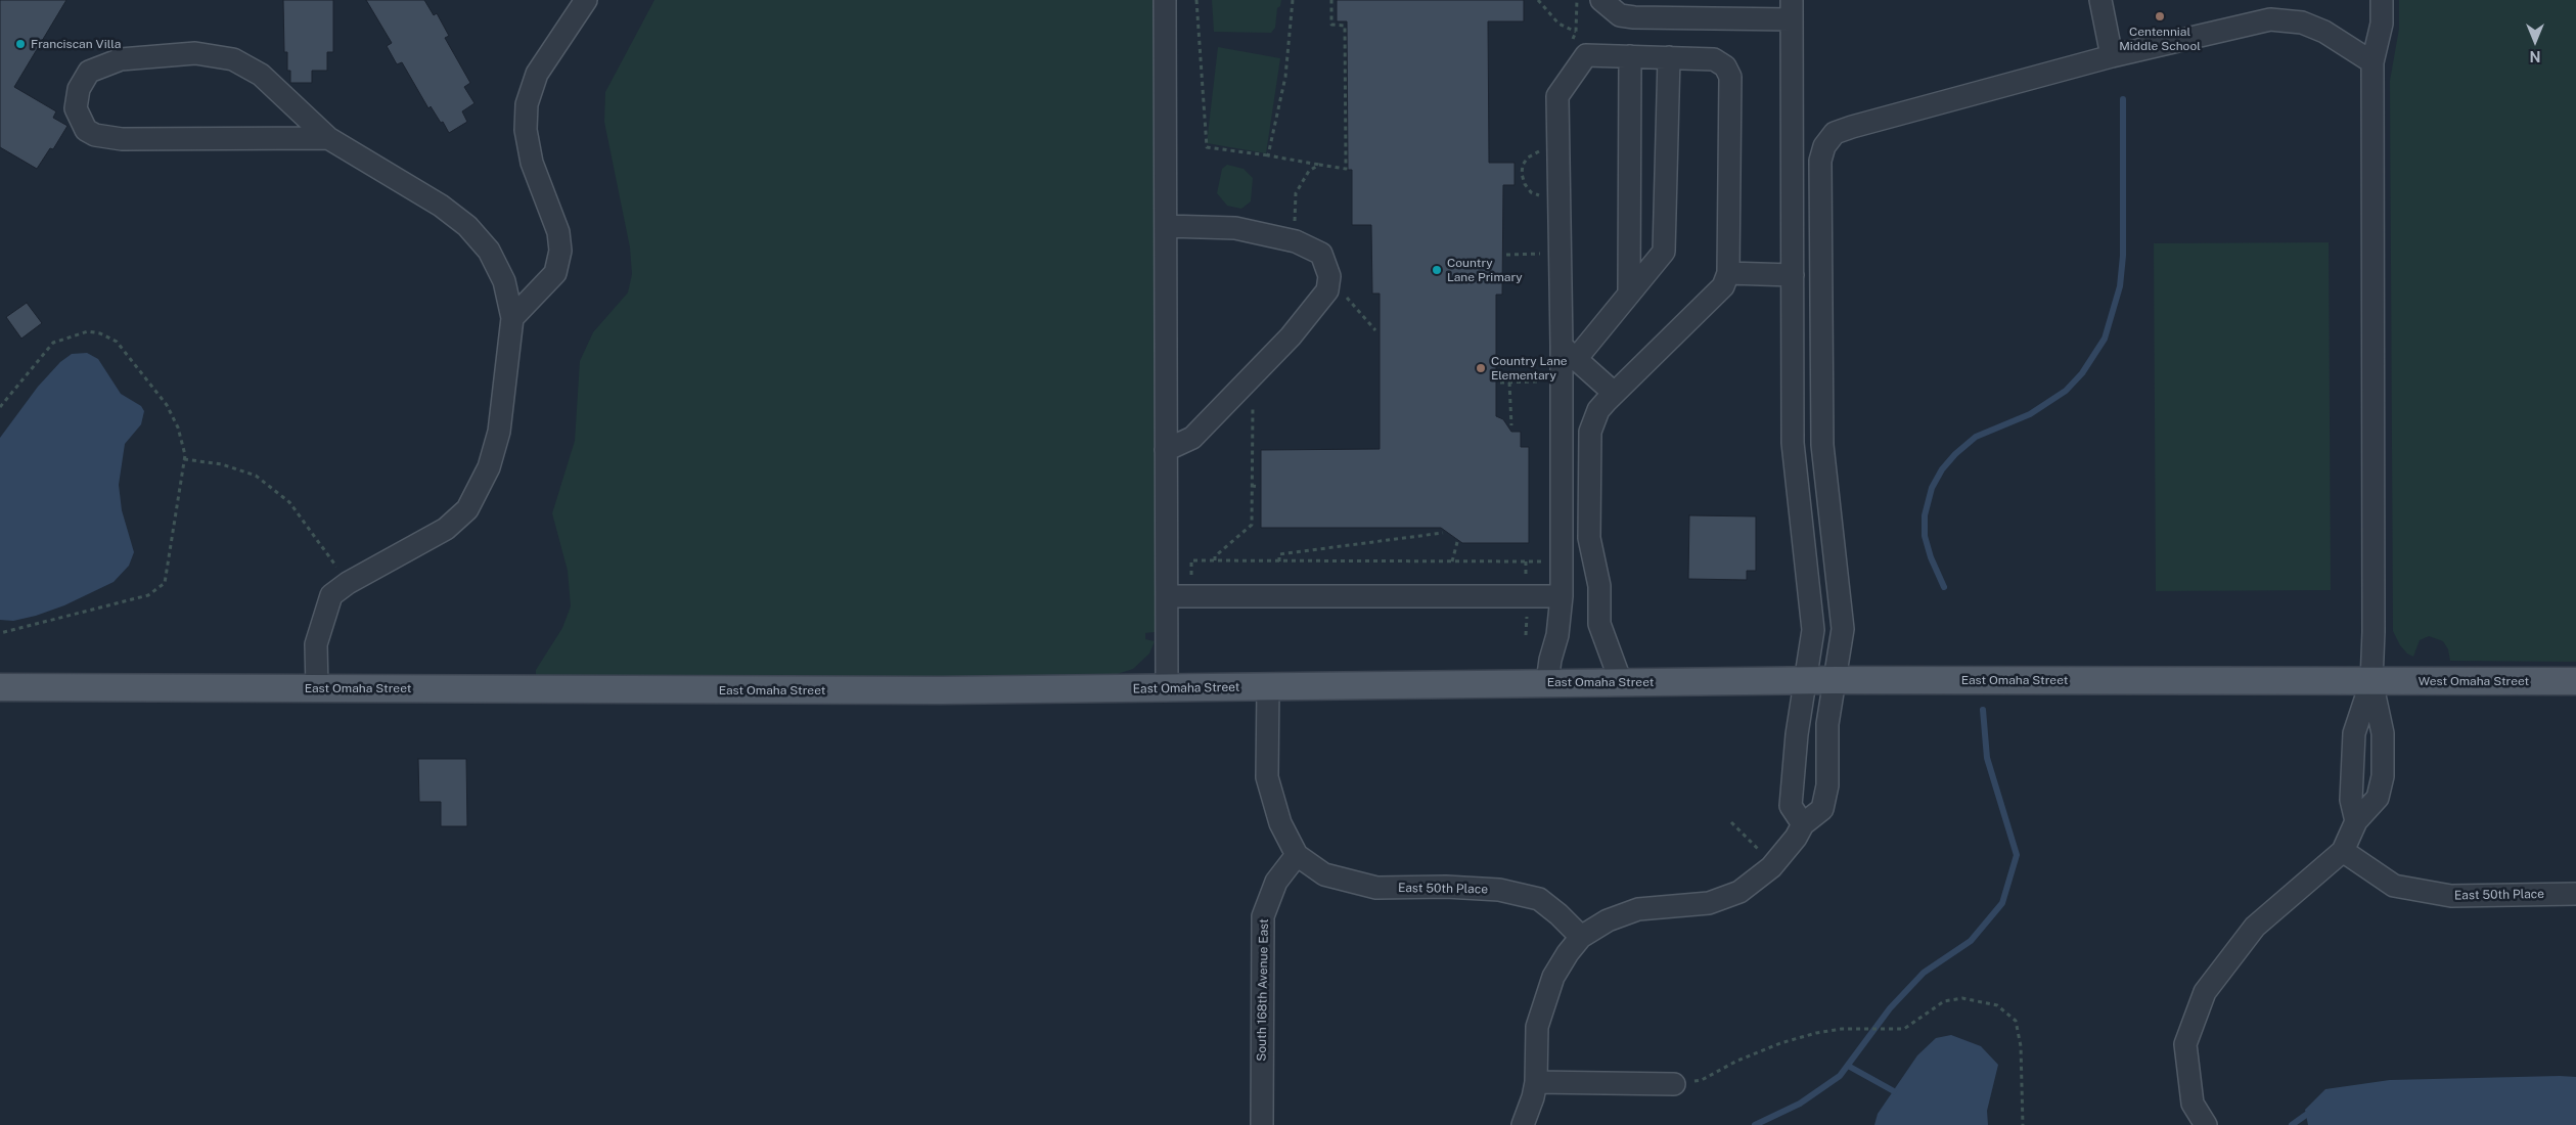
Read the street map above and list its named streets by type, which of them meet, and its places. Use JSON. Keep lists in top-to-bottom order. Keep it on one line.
{"streets":{"main road":["East Omaha Street","West Omaha Street"],"street":["East 50th Place","South 168th Avenue East"]},"crossings":[["East Omaha Street","West Omaha Street"],["East 50th Place","South 168th Avenue East"]],"places":["Centennial Middle School","Franciscan Villa","Country Lane Primary","Country Lane Elementary"],"north":"bottom"}
